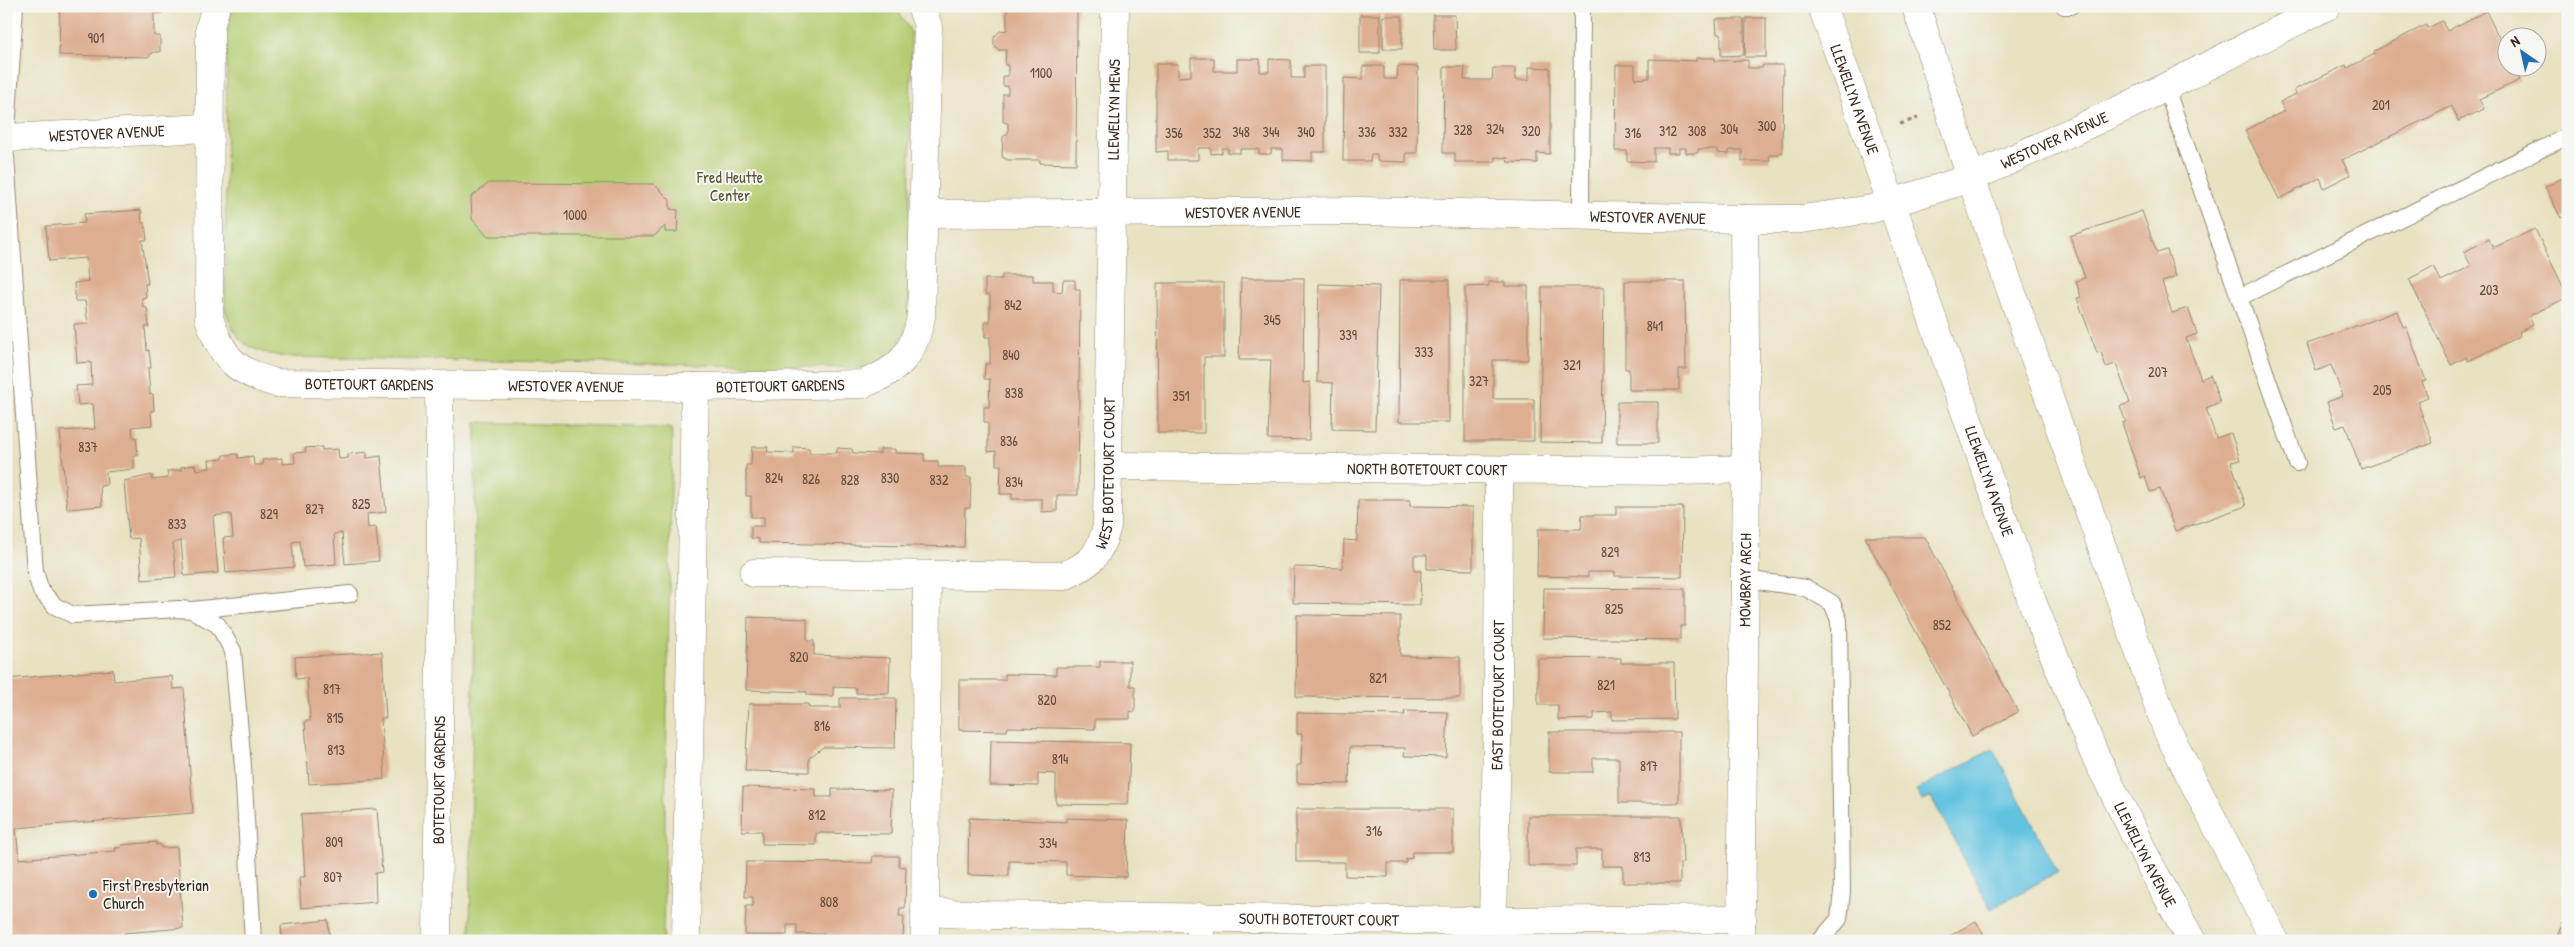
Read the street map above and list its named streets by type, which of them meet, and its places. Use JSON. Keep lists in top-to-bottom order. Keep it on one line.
{"streets":{"street":["LLEWELLYN AVENUE","LLEWELLYN MEWS","WESTOVER AVENUE","BOTETOURT GARDENS","NORTH BOTETOURT COURT","WEST BOTETOURT COURT","MOWBRAY ARCH","EAST BOTETOURT COURT","SOUTH BOTETOURT COURT"]},"crossings":[["LLEWELLYN AVENUE","WESTOVER AVENUE"],["LLEWELLYN MEWS","WESTOVER AVENUE"],["LLEWELLYN MEWS","WEST BOTETOURT COURT"],["WESTOVER AVENUE","BOTETOURT GARDENS"],["WESTOVER AVENUE","WEST BOTETOURT COURT"],["WESTOVER AVENUE","MOWBRAY ARCH"],["NORTH BOTETOURT COURT","WEST BOTETOURT COURT"],["NORTH BOTETOURT COURT","MOWBRAY ARCH"],["NORTH BOTETOURT COURT","EAST BOTETOURT COURT"],["MOWBRAY ARCH","SOUTH BOTETOURT COURT"],["EAST BOTETOURT COURT","SOUTH BOTETOURT COURT"]],"parks":["Fred Heutte Center"],"places":["First Presbyterian Church"],"house_numbers":["901","1100","201","300","324","304","328","320","312","308","348","344","340","336","332","356","352","316","1000","203","842","345","841","339","333","840","321","207","327","205","838","351","836","837","824","830","826","828","832","834","825","827","829","833","829","825","852","820","821","821","817","820","815","816","813","814","817","812","316","809","334","813","807","808"],"north":"top left"}
